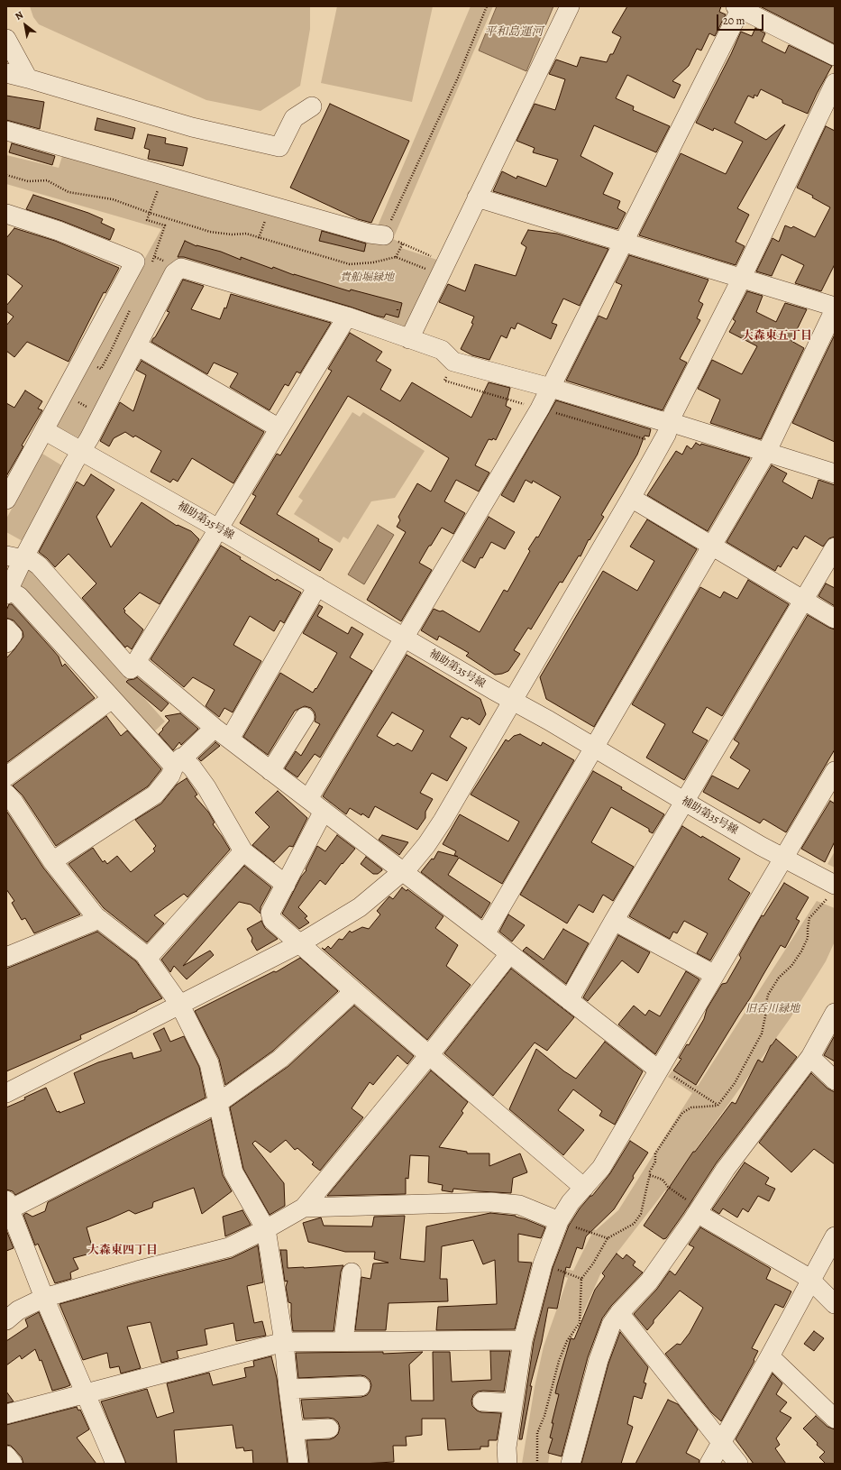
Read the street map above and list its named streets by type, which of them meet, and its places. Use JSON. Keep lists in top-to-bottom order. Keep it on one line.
{"streets":{"street":["補助第35号線"]},"districts":["大森東五丁目","大森東四丁目"],"water":["平和島運河"],"parks":["貴船堀緑地","旧呑川緑地"],"scale_bar":"20 m","north":"top left"}
